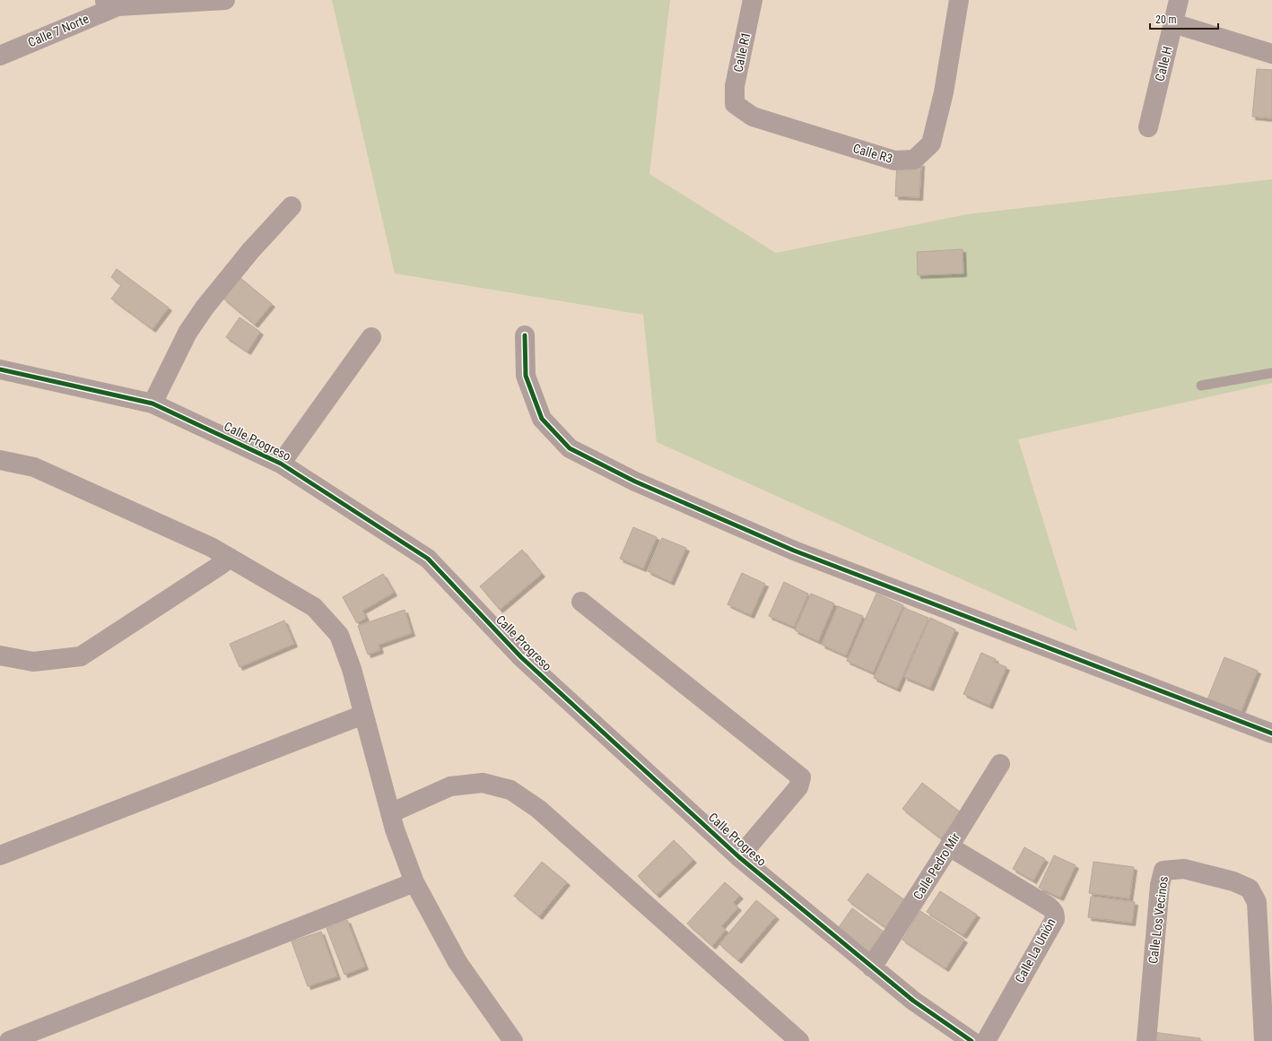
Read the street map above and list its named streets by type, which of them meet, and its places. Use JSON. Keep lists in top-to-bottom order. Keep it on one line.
{"streets":{"street":["Calle 7 Norte","Calle R1","Calle H","Calle R3","Calle Progreso","Calle Pedro Mir","Calle Los Vecinos","Calle La Unión"]},"crossings":[["Calle R1","Calle R3"],["Calle Progreso","Calle Pedro Mir"],["Calle Pedro Mir","Calle La Unión"]],"scale_bar":"20 m"}
